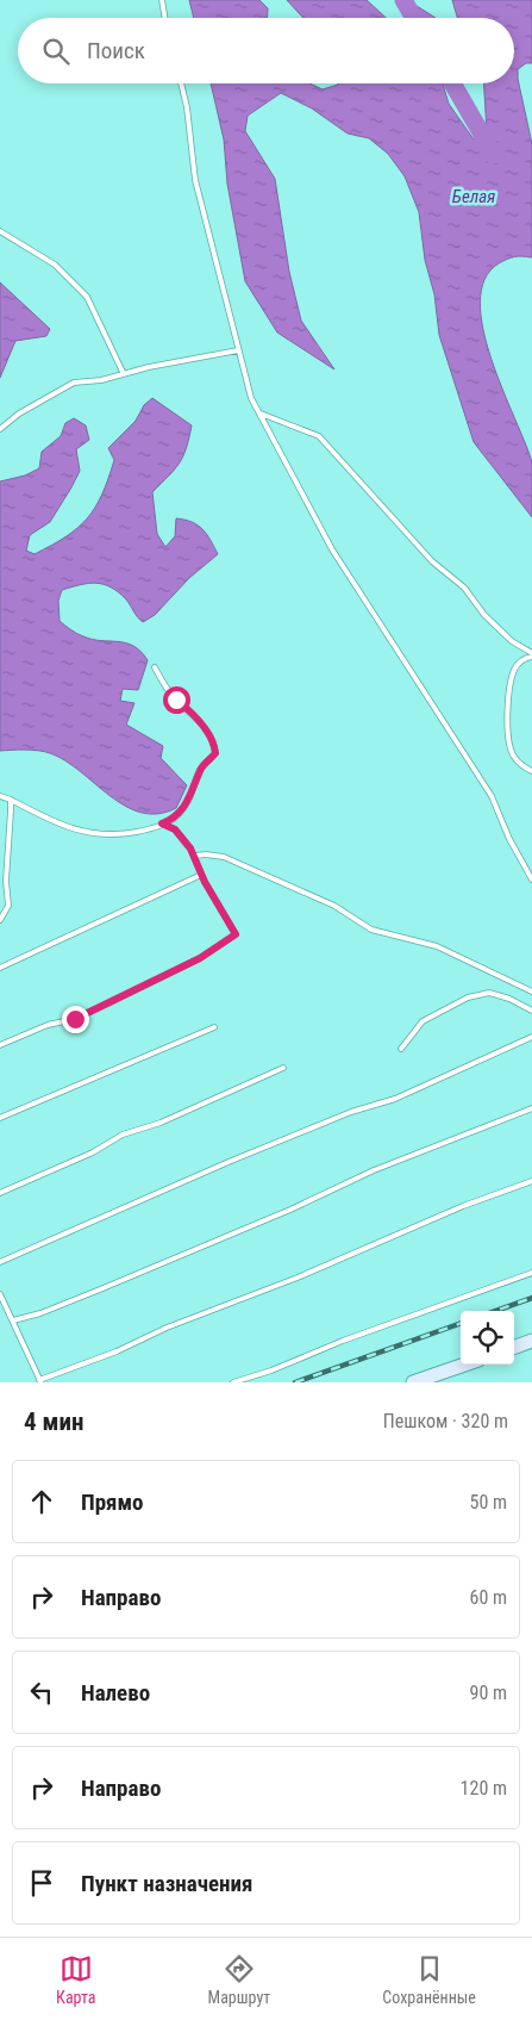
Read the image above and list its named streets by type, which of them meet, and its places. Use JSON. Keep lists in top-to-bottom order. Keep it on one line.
{"water":["Белая"],"page":{"search":"Поиск","heading":["4 мин","Пешком · 320 m"],"list":[["Прямо","50 m"],["Направо","60 m"],["Налево","90 m"],["Направо","120 m"],"Пункт назначения"],"nav":["Карта","Маршрут","Сохранённые"]}}
